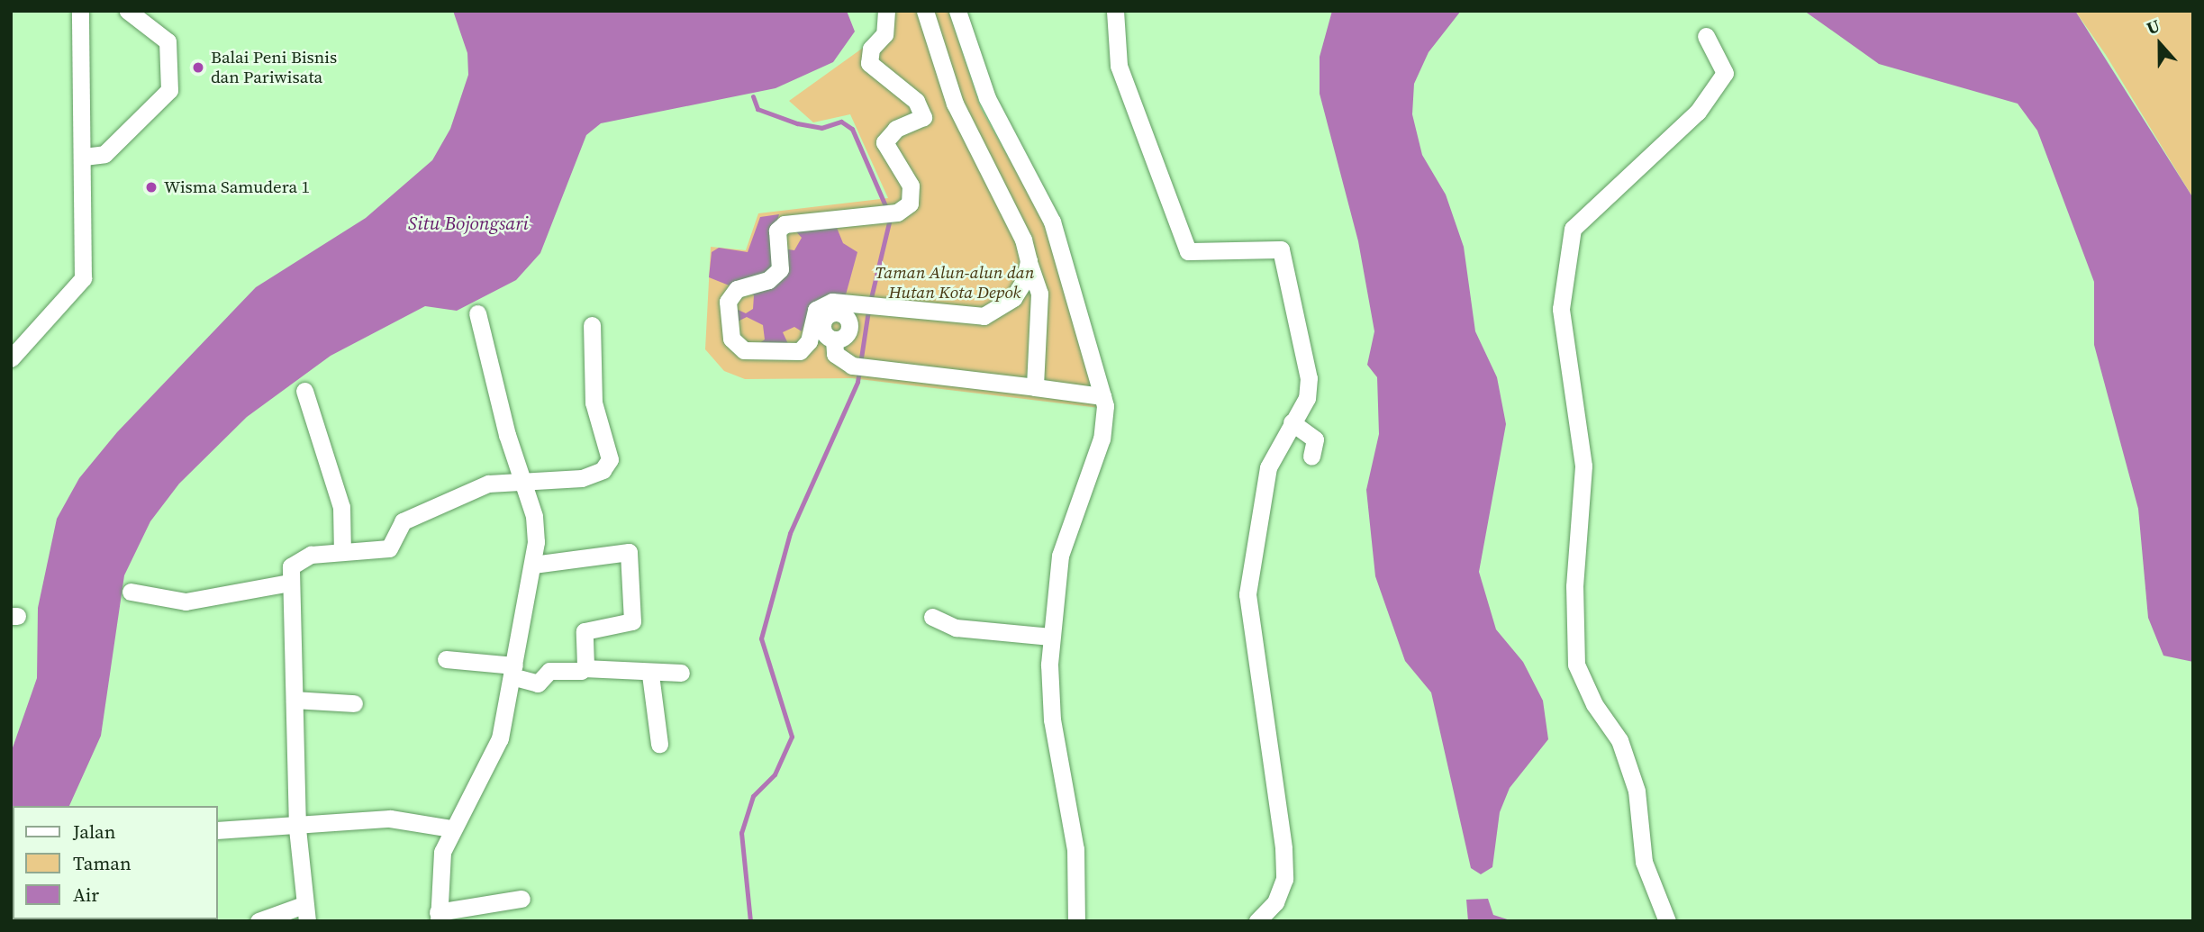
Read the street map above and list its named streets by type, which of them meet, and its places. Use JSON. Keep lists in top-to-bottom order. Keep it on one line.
{"water":["Situ Bojongsari"],"parks":["Taman Alun-alun dan Hutan Kota Depok"],"places":["Balai Peni Bisnis dan Pariwisata","Wisma Samudera 1"],"legend":["Jalan","Taman","Air"],"north":"top"}
